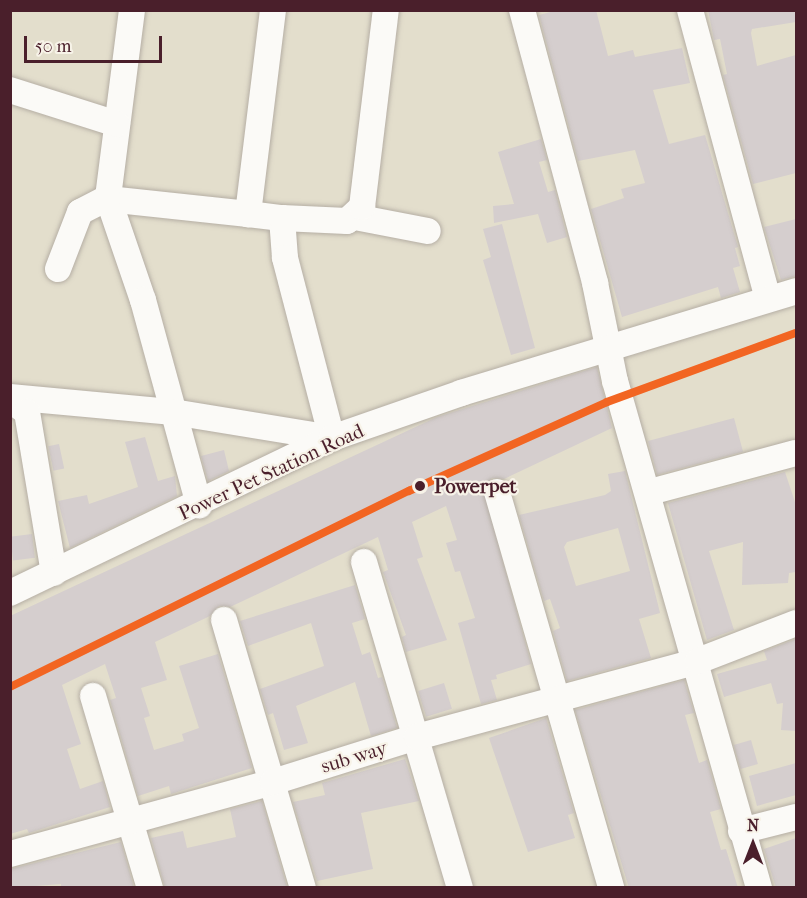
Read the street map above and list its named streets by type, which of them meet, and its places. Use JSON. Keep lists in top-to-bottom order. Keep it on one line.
{"streets":{"street":["Power Pet Station Road","sub way"]},"places":["Powerpet"],"scale_bar":"50 m","north":"top"}
